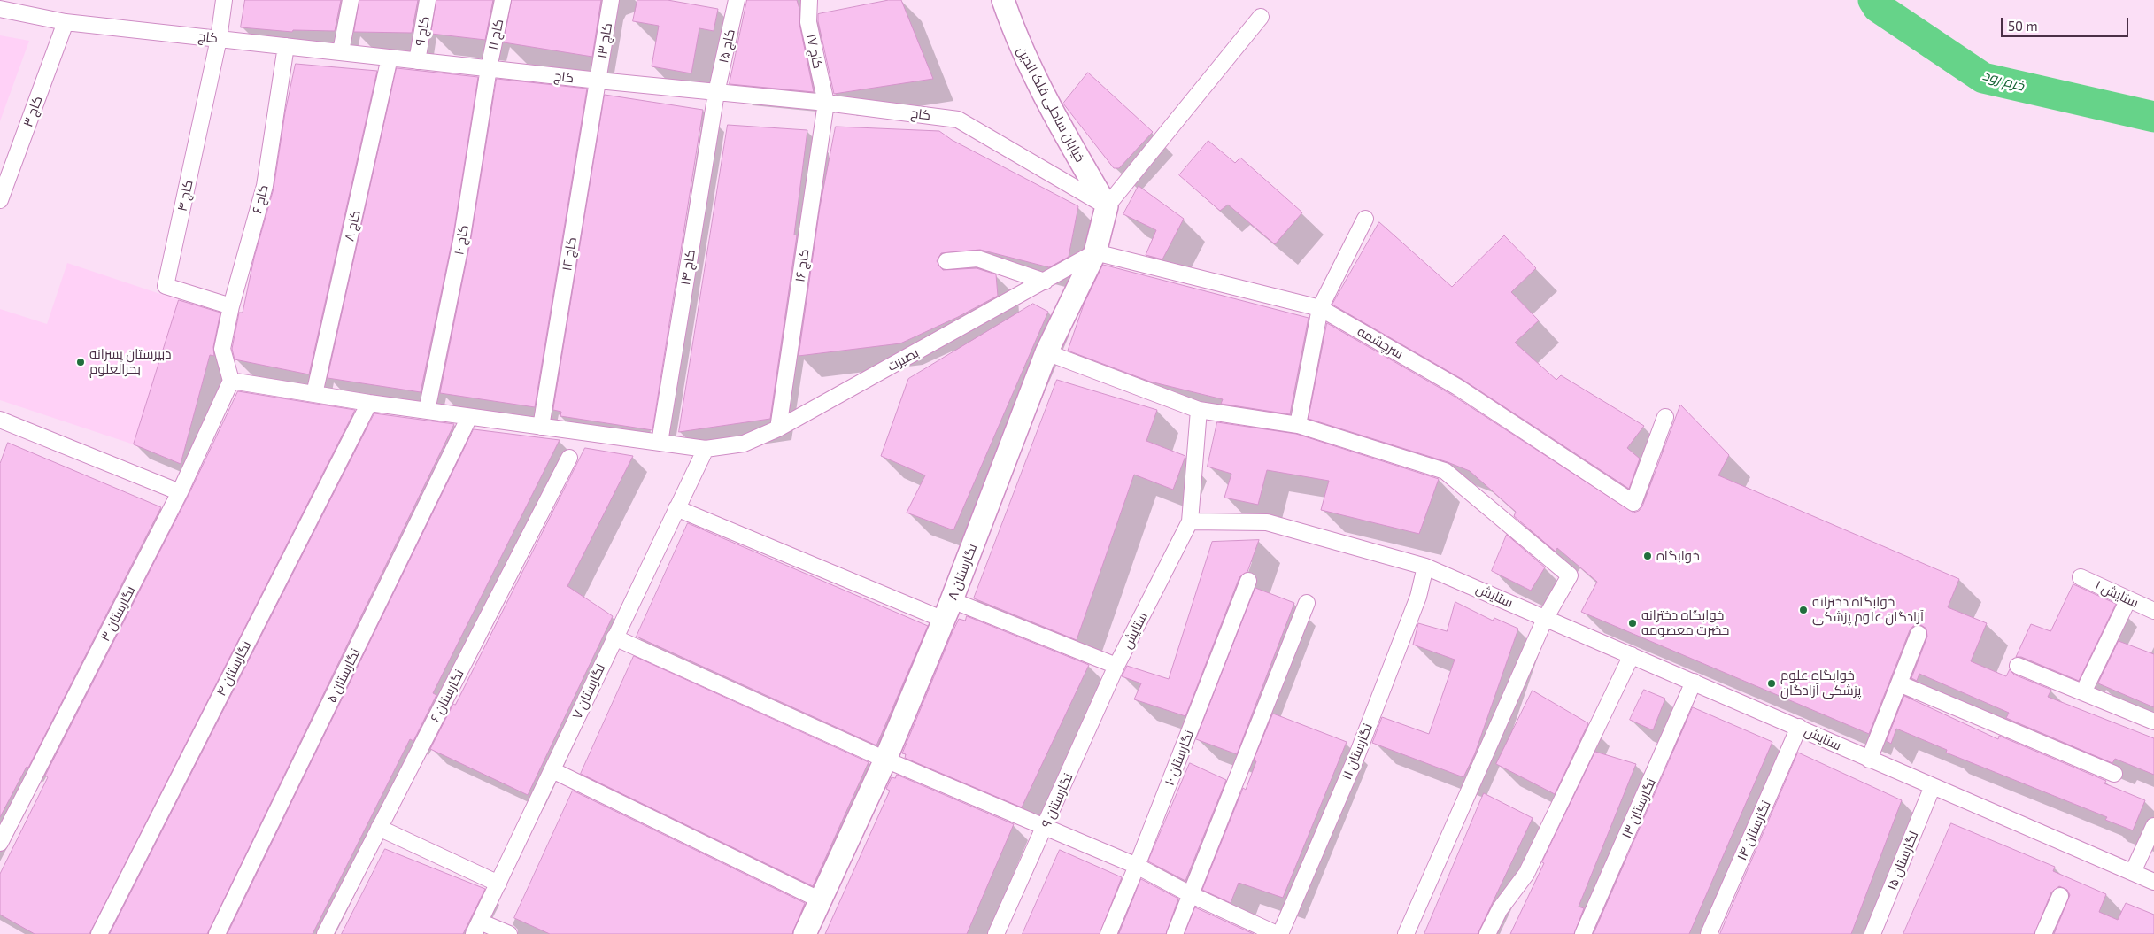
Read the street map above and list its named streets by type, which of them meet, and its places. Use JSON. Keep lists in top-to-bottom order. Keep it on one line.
{"streets":{"street":["کاج ۹","کاج ۱۱","کاج","کاج ۱۳","کاج ۱۵","کاج ۱۷","خیابان ساحلی فلک الدین","کاج ۳","کاج ۴","کاج ۶","کاج ۸","کاج ۱۰","کاج ۱۲","کاج ۱۶","کاج ۱۴","سرچشمه","بصیرت","نگارستان ۸","ستایش ۱","ستایش","نگارستان ۳","نگارستان ۴","نگارستان ۵","نگارستان ۷","نگارستان ۶","نگارستان ۱۱","نگارستان ۱۰","نگارستان ۹","نگارستان ۱۳","نگارستان ۱۴","نگارستان ۱۵"]},"crossings":[["کاج ۹","کاج"],["کاج ۱۱","کاج"],["کاج ۱۱","کاج ۱۰"],["کاج","کاج ۱۳"],["کاج","کاج ۱۵"],["کاج","کاج ۱۷"],["کاج","خیابان ساحلی فلک الدین"],["کاج","کاج ۳"],["کاج","کاج ۴"],["کاج","کاج ۶"],["کاج","کاج ۸"],["کاج","کاج ۱۰"],["کاج","کاج ۱۲"],["کاج","کاج ۱۶"],["کاج","کاج ۱۴"],["کاج","نگارستان ۸"],["کاج ۱۳","کاج ۱۲"],["کاج ۱۵","کاج ۱۴"],["کاج ۱۷","کاج ۱۶"],["خیابان ساحلی فلک الدین","نگارستان ۸"],["کاج ۴","کاج ۶"],["کاج ۶","بصیرت"],["کاج ۶","نگارستان ۳"],["کاج ۸","بصیرت"],["کاج ۱۰","بصیرت"],["کاج ۱۲","بصیرت"],["کاج ۱۶","بصیرت"],["کاج ۱۴","بصیرت"],["سرچشمه","بصیرت"],["سرچشمه","نگارستان ۸"],["بصیرت","نگارستان ۸"],["بصیرت","نگارستان ۳"],["بصیرت","نگارستان ۴"],["بصیرت","نگارستان ۵"],["بصیرت","نگارستان ۷"],["ستایش","نگارستان ۱۱"],["ستایش","نگارستان ۹"],["ستایش","نگارستان ۱۳"],["ستایش","نگارستان ۱۴"],["ستایش","نگارستان ۱۵"]],"water":["خرم رود"],"places":["دبیرستان پسرانه بحرالعلوم","خوابگاه","خوابگاه دخترانه آزادگان علوم پزشکی","خوابگاه دخترانه حضرت معصومه","خوابگاه علوم پزشکی آزادگان"],"scale_bar":"50 m"}
